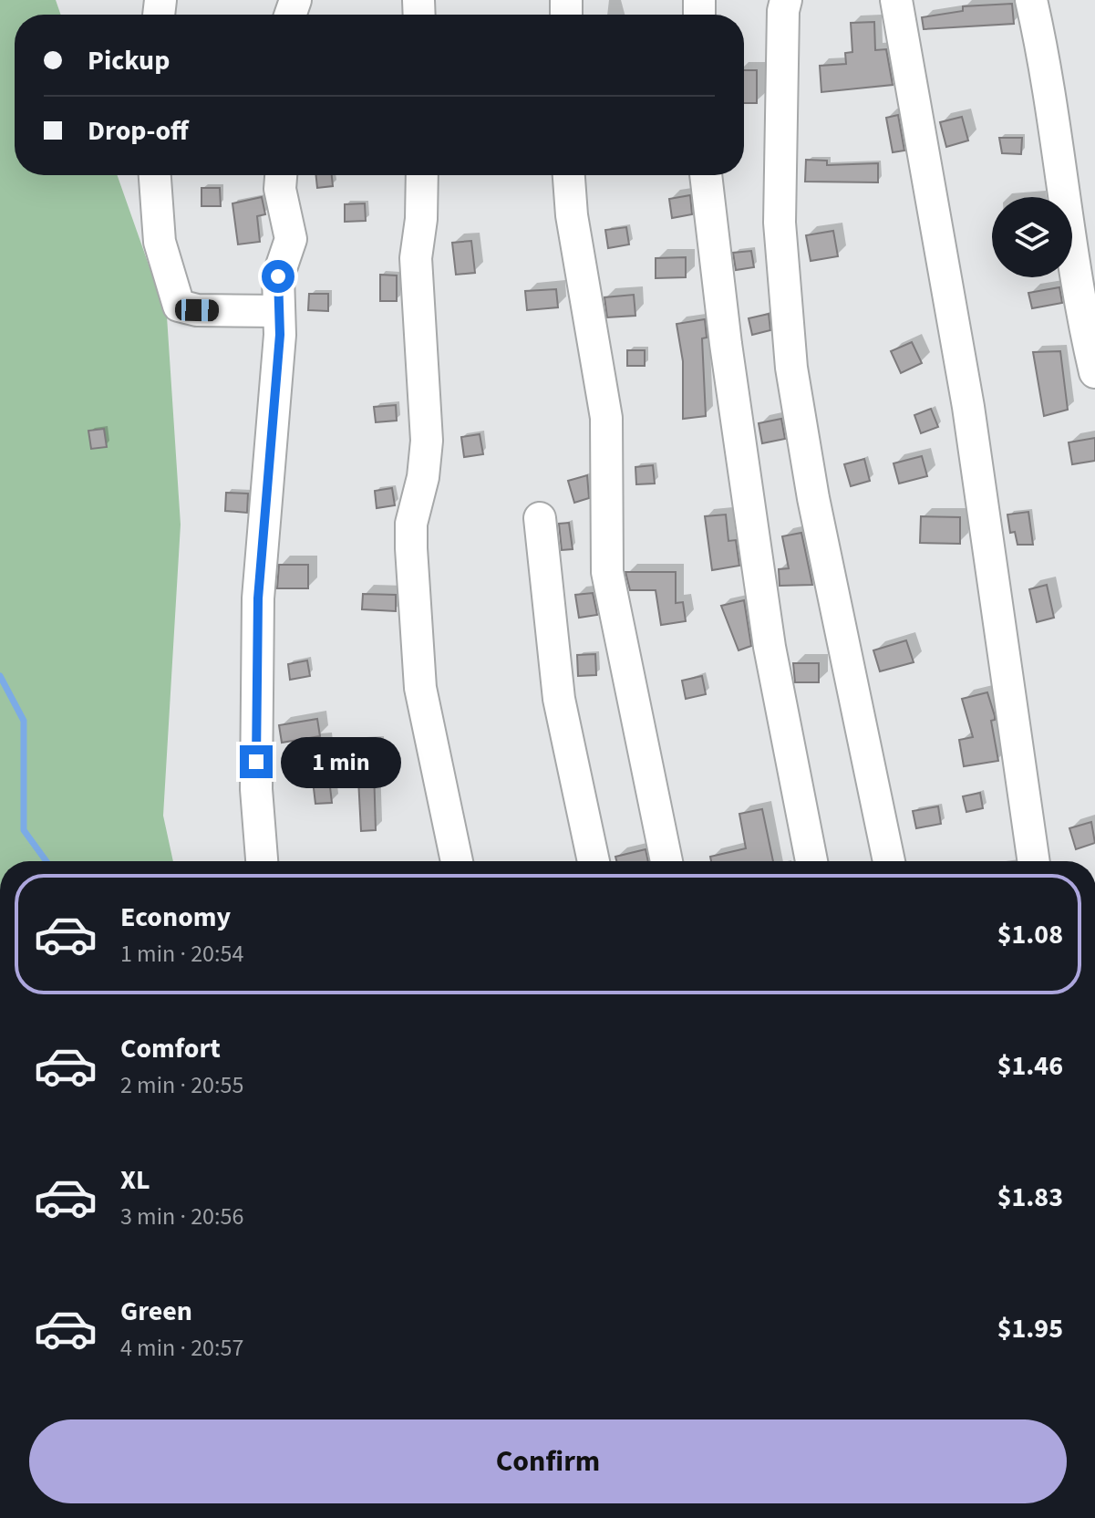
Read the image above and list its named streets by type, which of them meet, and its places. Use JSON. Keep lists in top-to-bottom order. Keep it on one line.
{"page":{"banner":["Pickup","Drop-off"],"bubble":"1 min","list":[{"name":"Economy","note":"1 min · 20:54","value":"$1.08"},{"name":"Comfort","note":"2 min · 20:55","value":"$1.46"},{"name":"XL","note":"3 min · 20:56","value":"$1.83"},{"name":"Green","note":"4 min · 20:57","value":"$1.95"}],"buttons":"Confirm"}}
